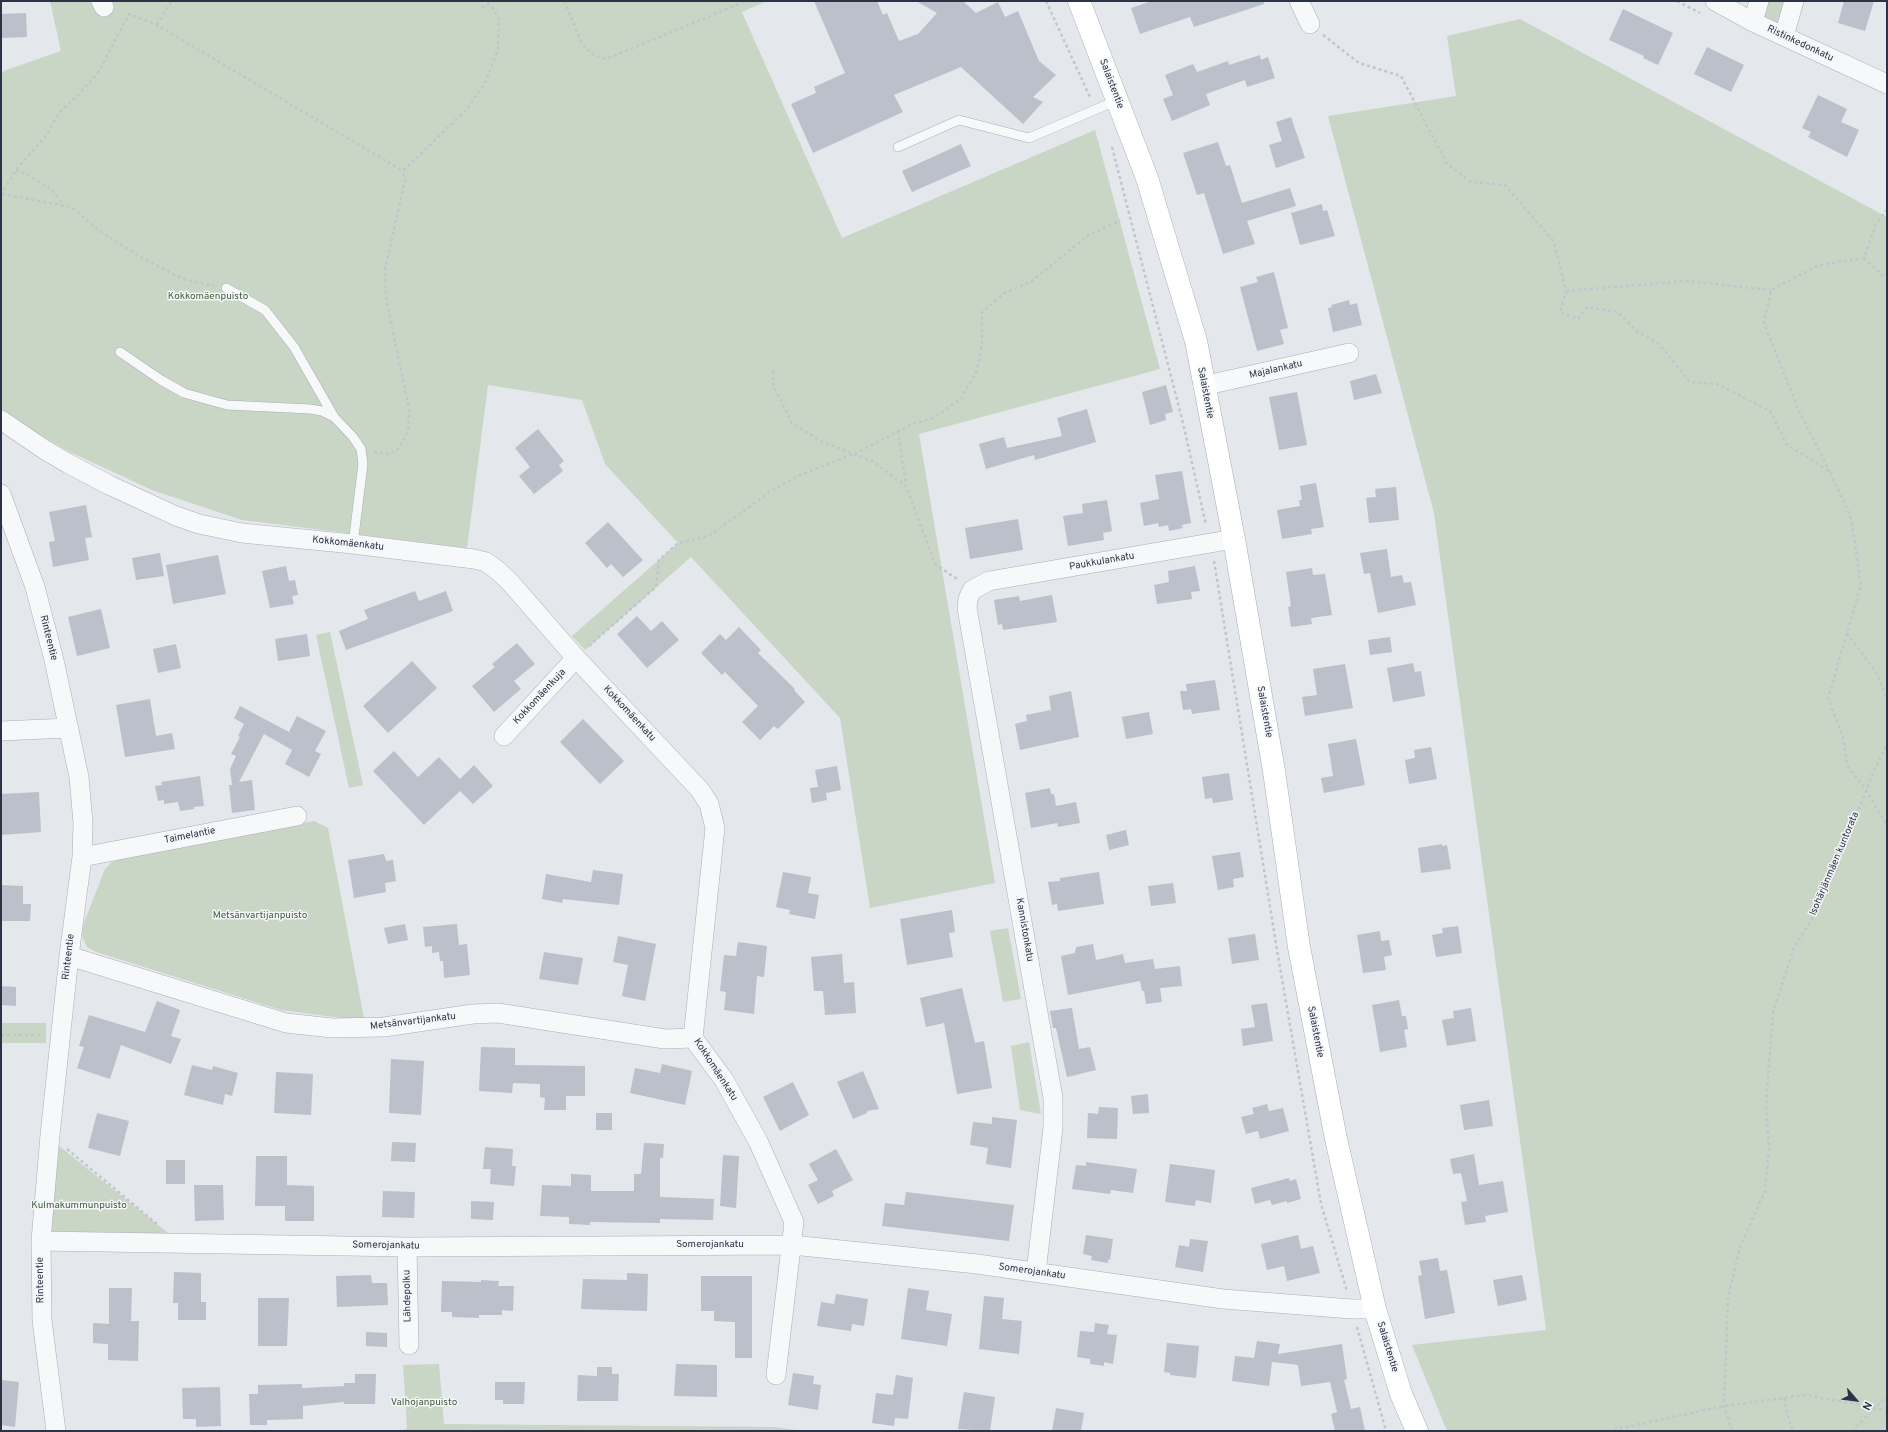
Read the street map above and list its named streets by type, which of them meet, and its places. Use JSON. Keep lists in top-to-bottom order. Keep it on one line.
{"streets":{"street":["Ristinkedonkatu","Salaistentie","Majalankatu","Kokkomäenkatu","Paukkulankatu","Rinteentie","Kokkomäenkuja","Taimelantie","Kannistonkatu","Metsänvartijankatu","Somerojankatu","Lähdepolku"],"path":["Isohärjänmäen kuntorata"]},"crossings":[["Salaistentie","Majalankatu"],["Salaistentie","Paukkulankatu"],["Salaistentie","Somerojankatu"],["Kokkomäenkatu","Kokkomäenkuja"],["Kokkomäenkatu","Metsänvartijankatu"],["Kokkomäenkatu","Somerojankatu"],["Paukkulankatu","Kannistonkatu"],["Rinteentie","Taimelantie"],["Rinteentie","Metsänvartijankatu"],["Rinteentie","Somerojankatu"],["Kannistonkatu","Somerojankatu"],["Somerojankatu","Lähdepolku"]],"parks":["Kokkomäenpuisto","Metsänvartijanpuisto","Kulmakummunpuisto","Valhojanpuisto"],"north":"bottom right"}
